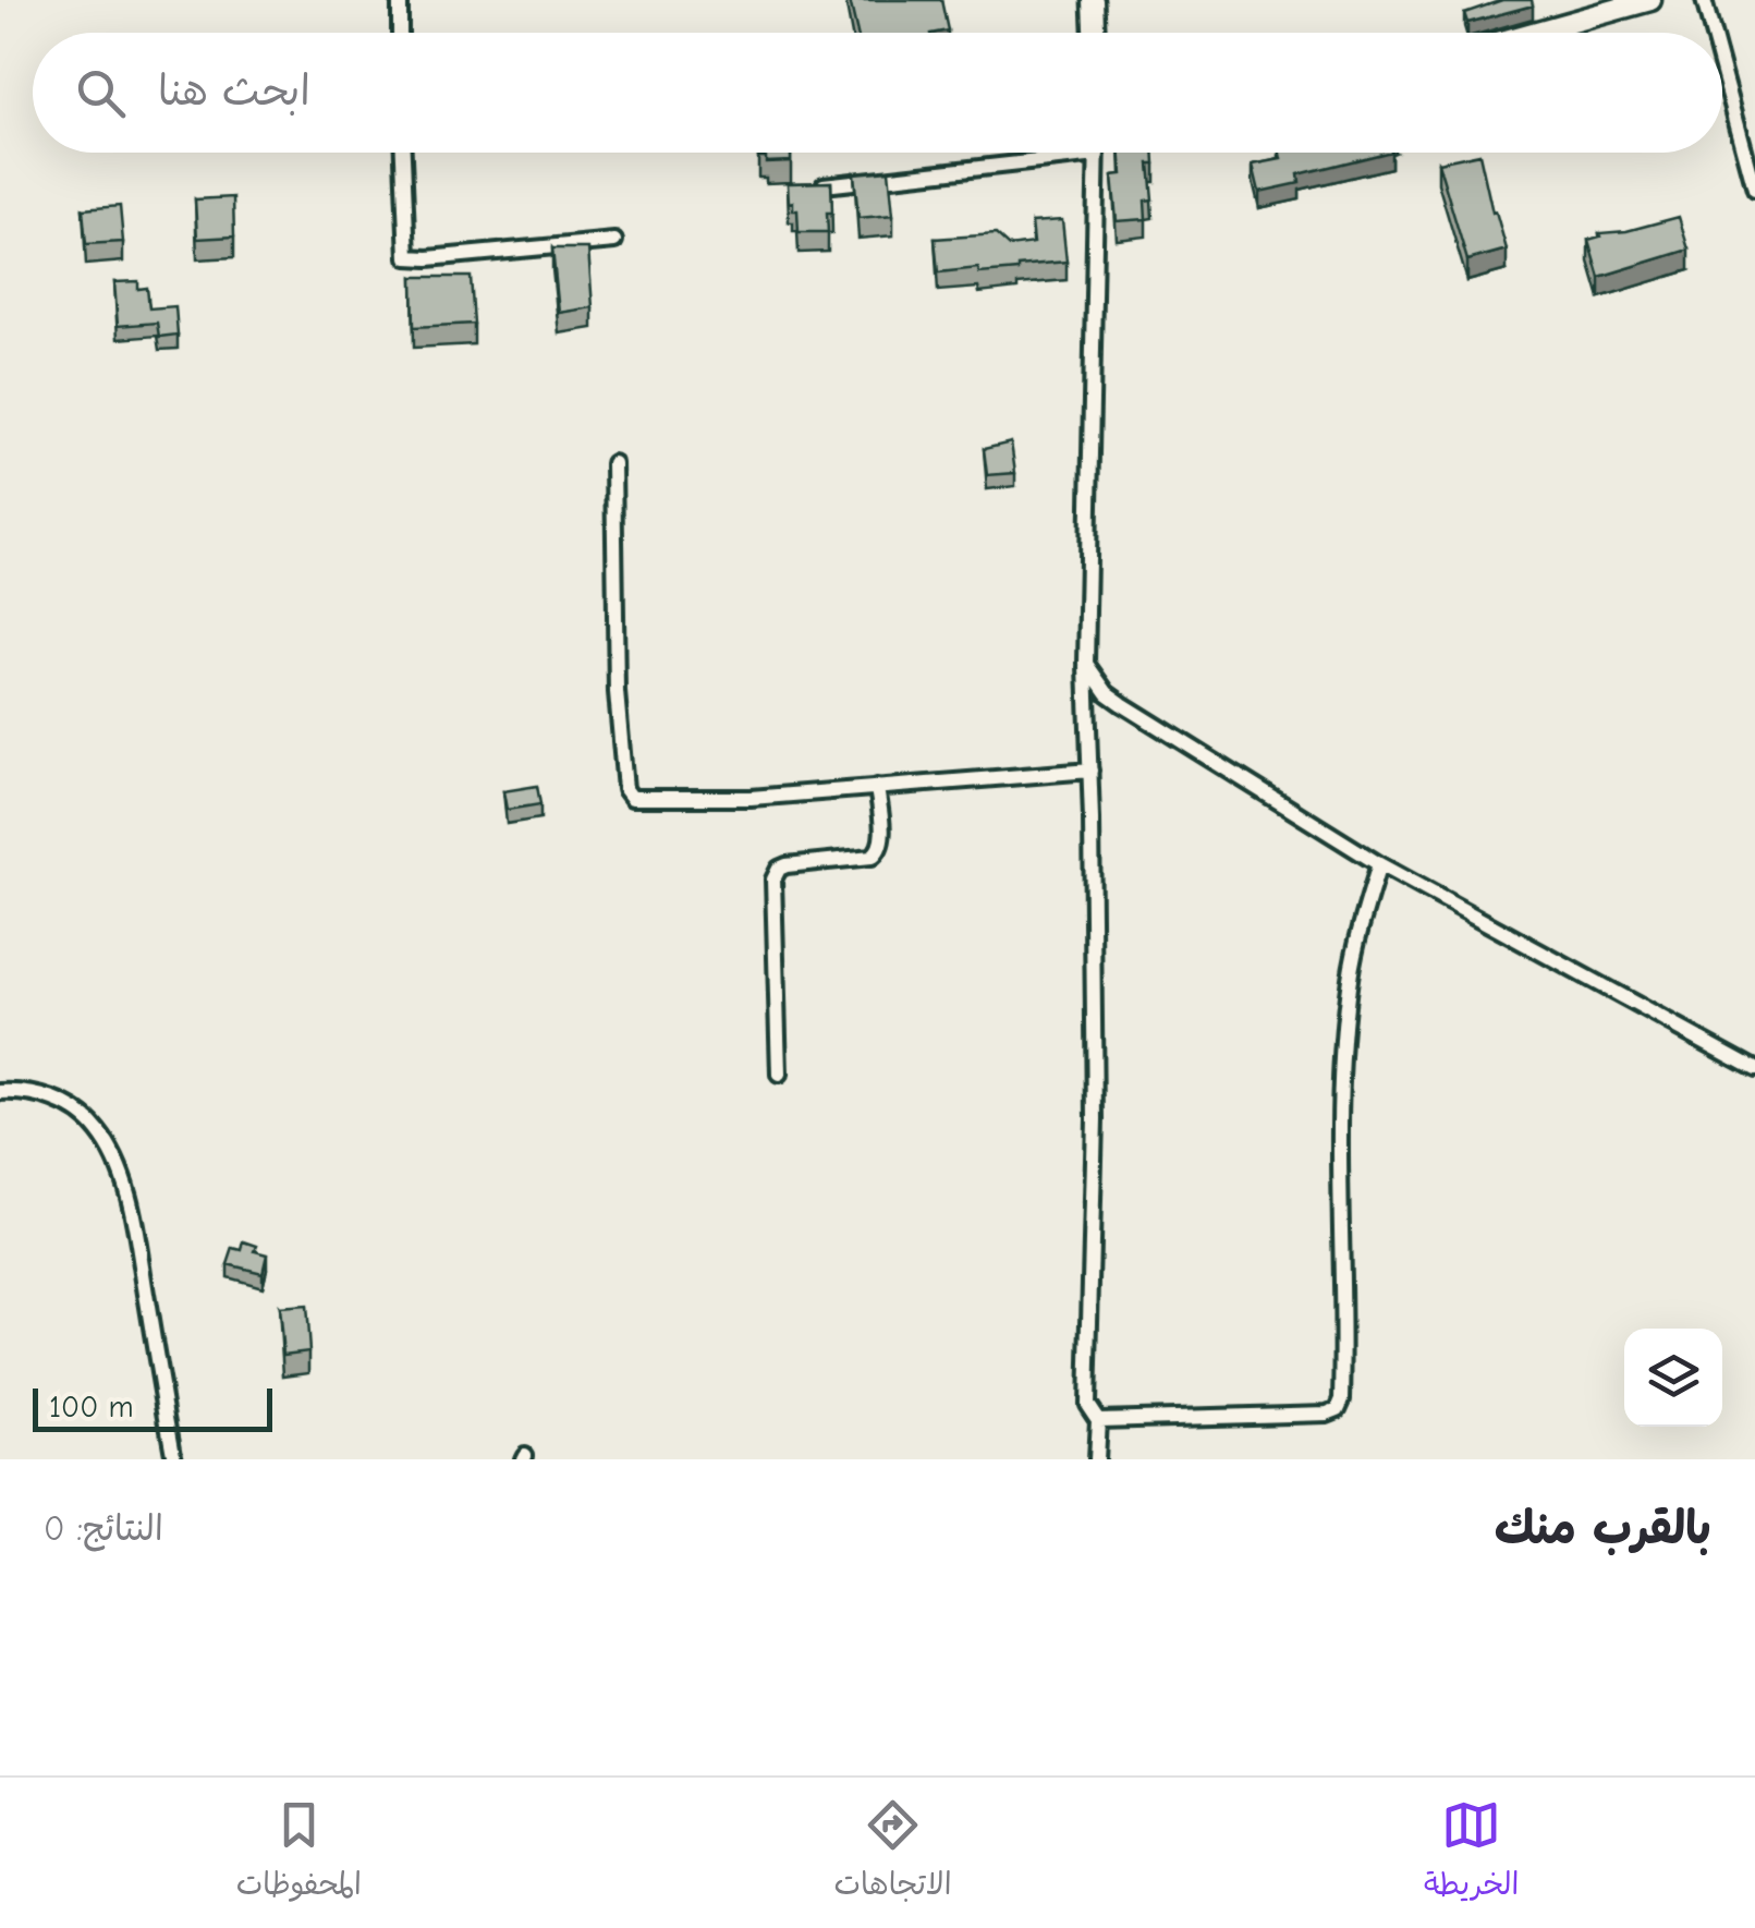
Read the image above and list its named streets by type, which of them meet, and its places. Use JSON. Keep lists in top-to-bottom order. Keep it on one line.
{"scale_bar":"100 m","page":{"search":"ابحث هنا","scale":"100 m","heading":["بالقرب منك","النتائج: 0"],"nav":["الخريطة","الاتجاهات","المحفوظات"]}}
